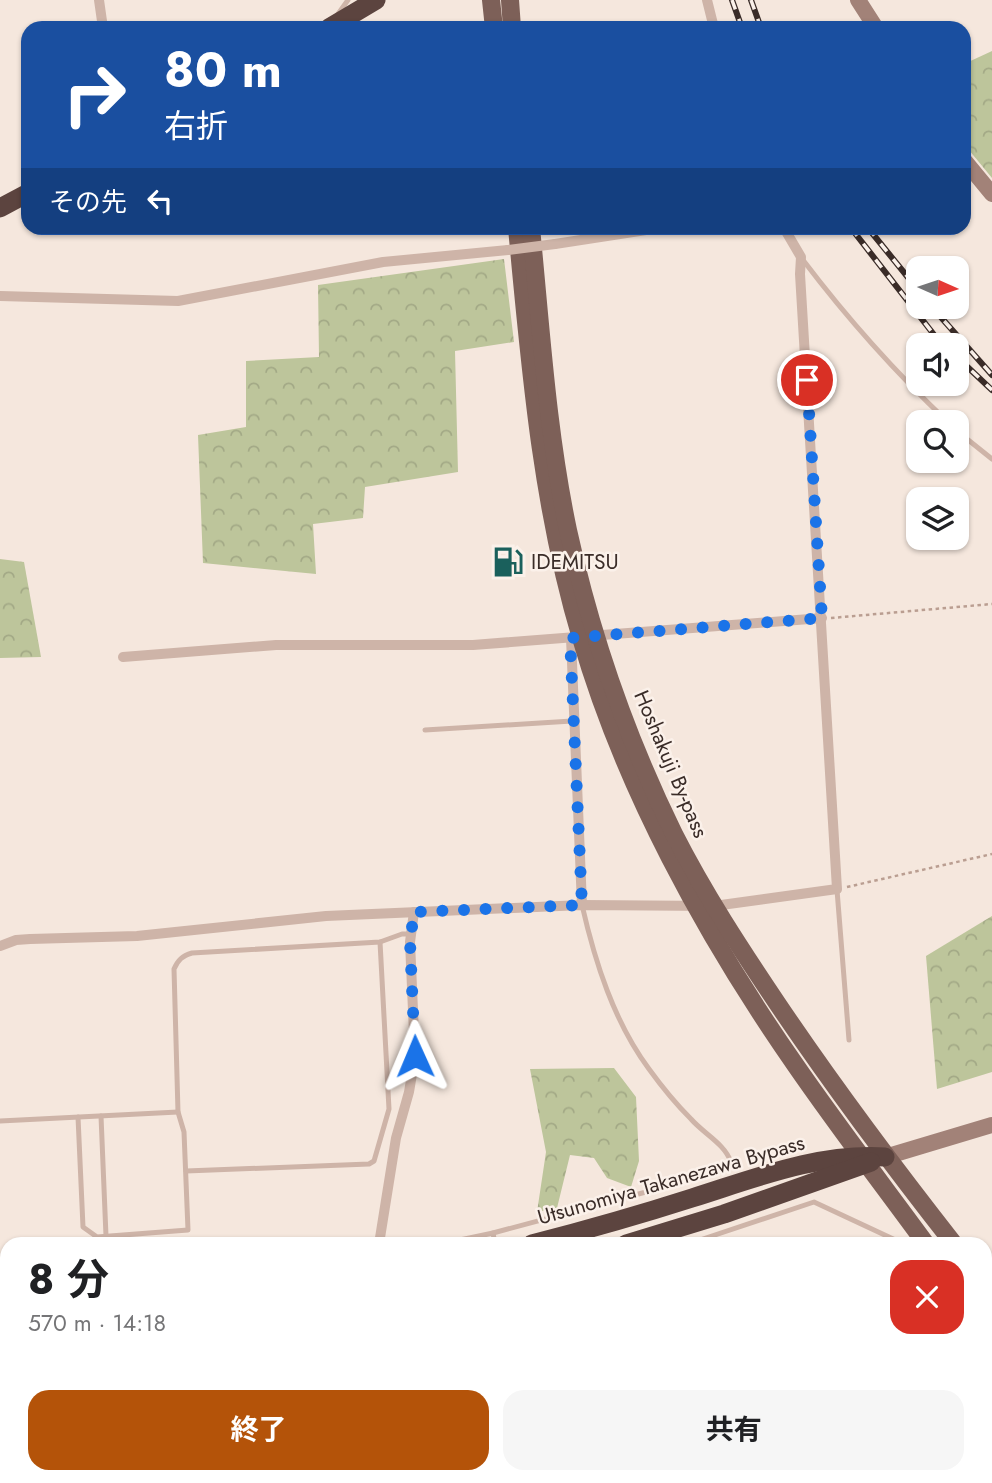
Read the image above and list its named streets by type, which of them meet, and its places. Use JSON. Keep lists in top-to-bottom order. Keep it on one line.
{"streets":{"highway":["Utsunomiya Takanezawa Bypass"],"main road":["Hoshakuji By-pass"]},"crossings":[["Hoshakuji By-pass","Utsunomiya Takanezawa Bypass"]],"places":{"fuel station":["IDEMITSU"]},"north":"right","page":{"turn":["80 m","右折"],"then":"その先","heading":["8 分","570 m · 14:18"],"buttons":["終了","共有"]}}
